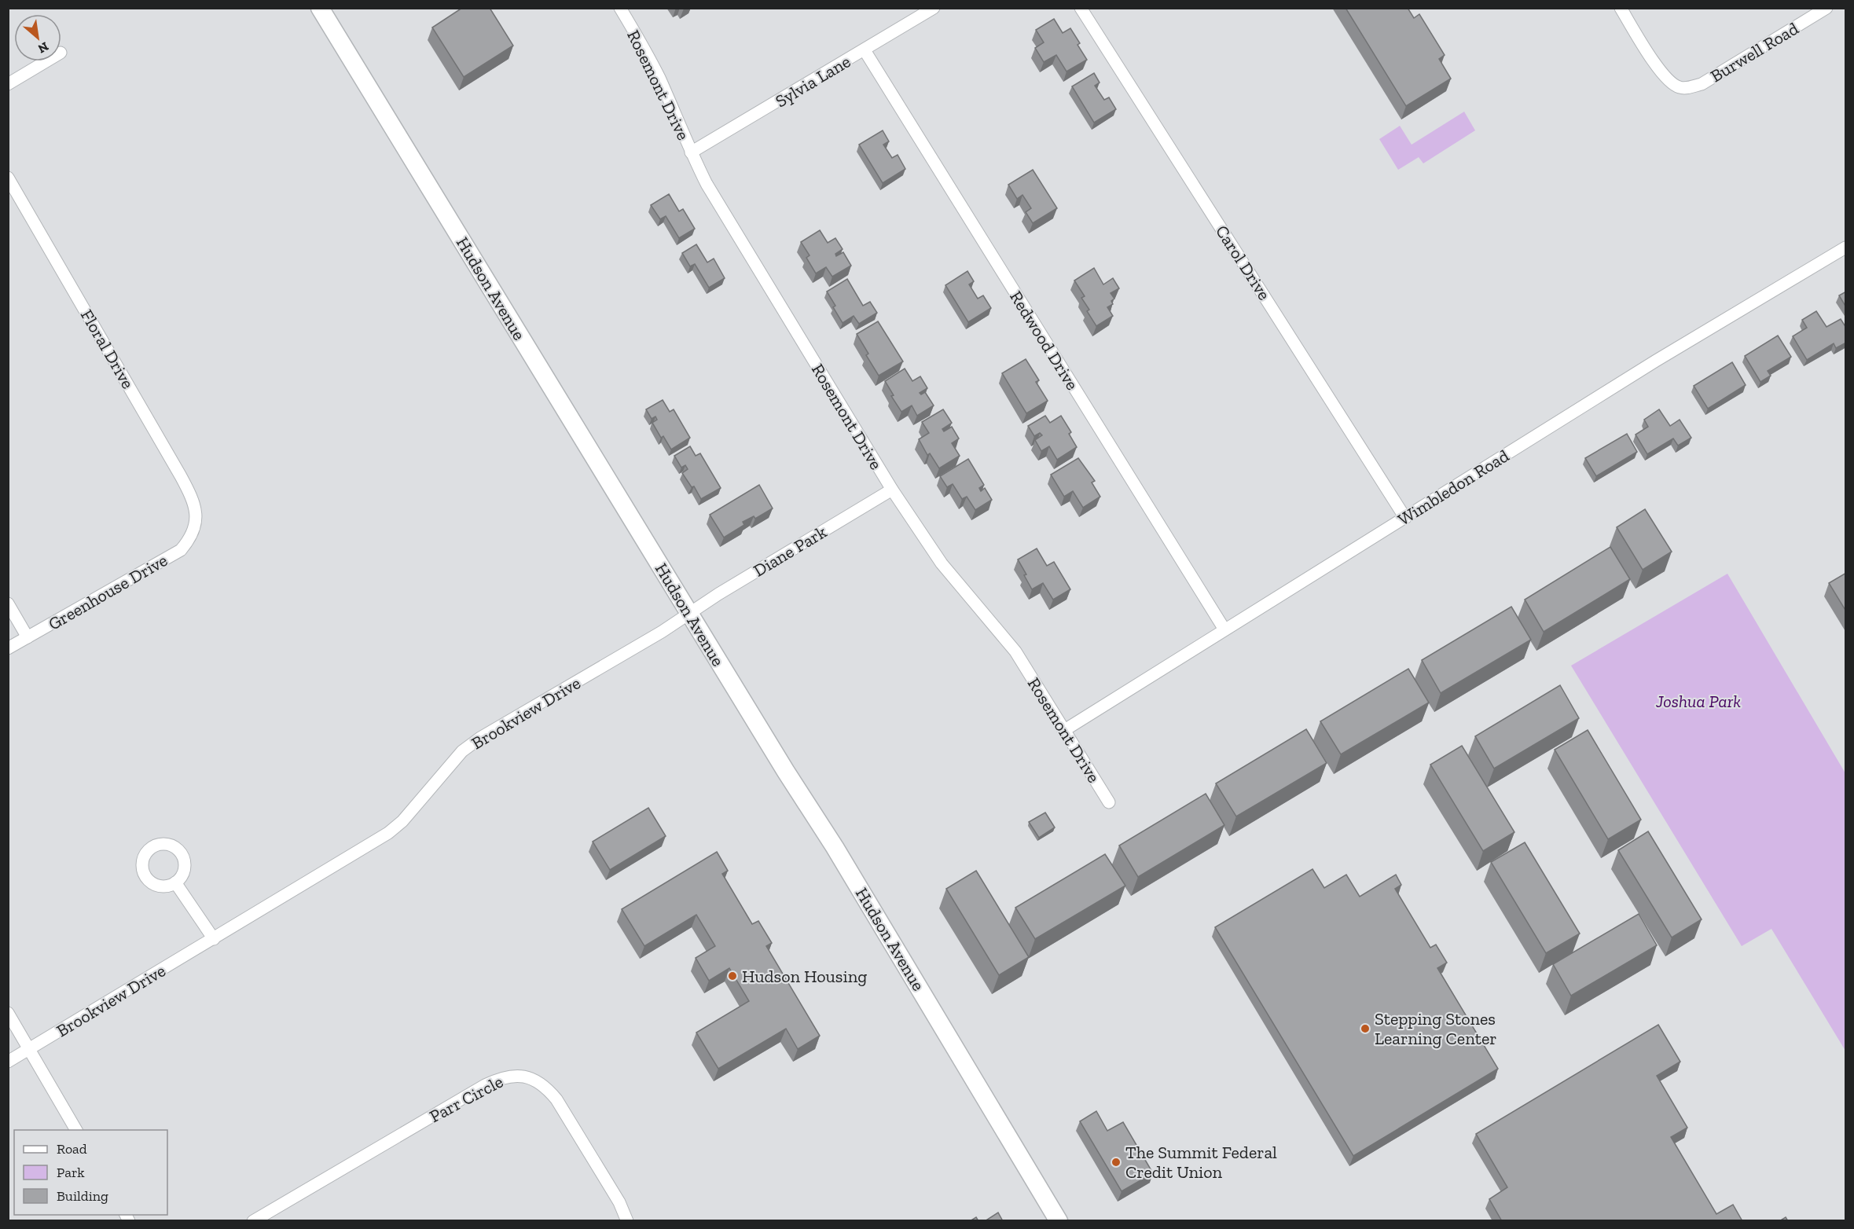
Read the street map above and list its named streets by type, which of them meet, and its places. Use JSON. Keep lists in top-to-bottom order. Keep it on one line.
{"streets":{"main road":["Hudson Avenue"],"street":["Burwell Road","Sylvia Lane","Rosemont Drive","Carol Drive","Redwood Drive","Floral Drive","Wimbledon Road","Diane Park","Greenhouse Drive","Brookview Drive","Parr Circle"]},"crossings":[["Sylvia Lane","Rosemont Drive"],["Sylvia Lane","Redwood Drive"],["Rosemont Drive","Wimbledon Road"],["Rosemont Drive","Diane Park"],["Carol Drive","Wimbledon Road"],["Hudson Avenue","Diane Park"],["Hudson Avenue","Brookview Drive"],["Redwood Drive","Wimbledon Road"],["Floral Drive","Greenhouse Drive"],["Diane Park","Brookview Drive"]],"parks":["Joshua Park"],"places":["Hudson Housing","Stepping Stones Learning Center","The Summit Federal Credit Union"],"legend":["Road","Park","Building"],"north":"bottom right"}
